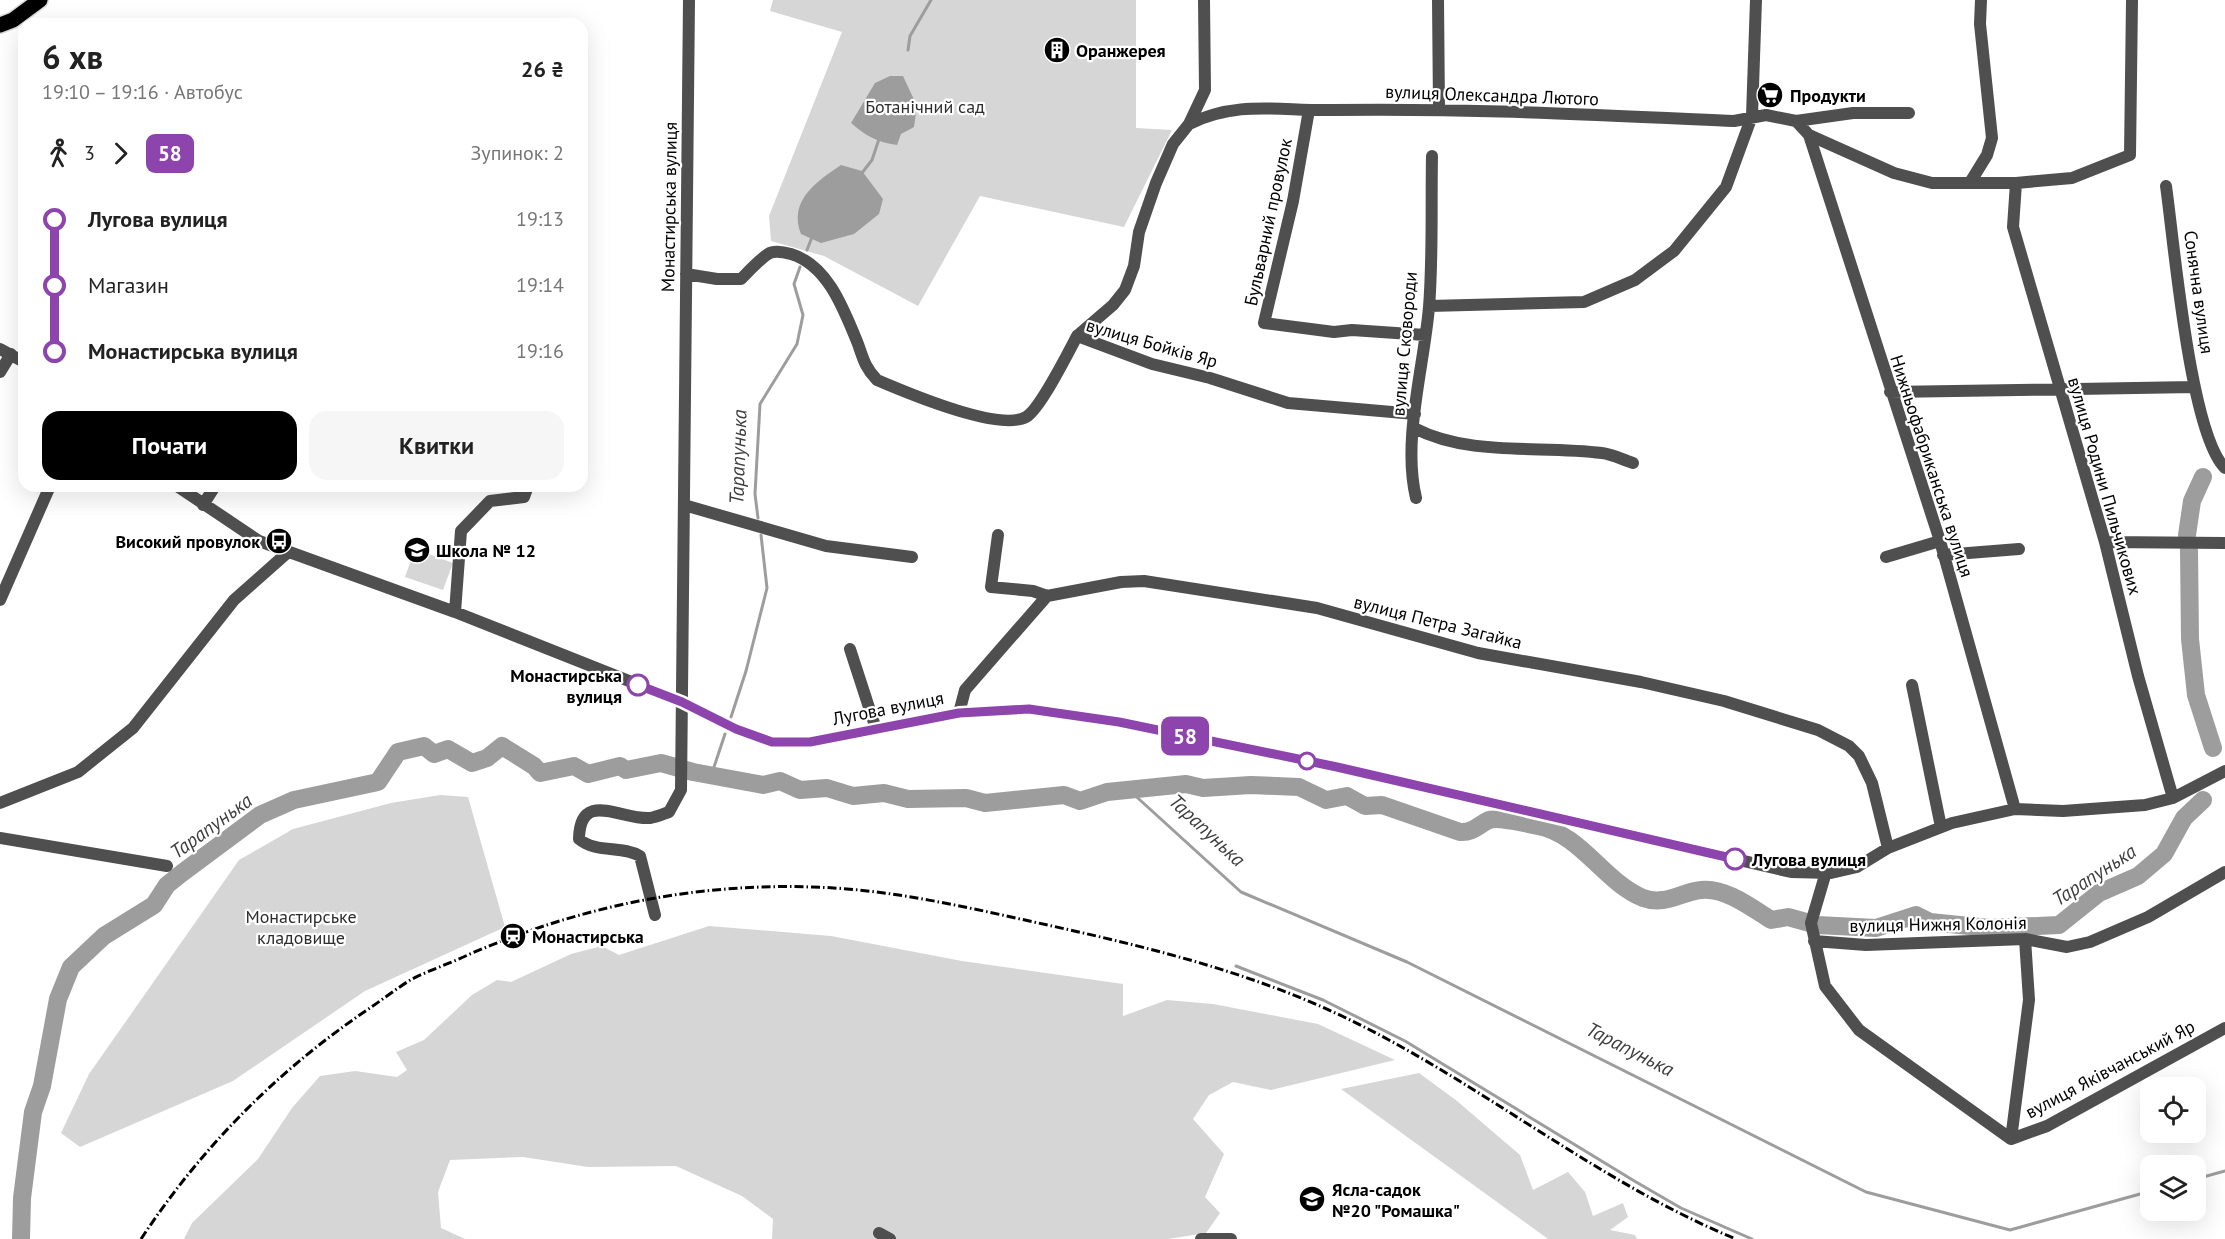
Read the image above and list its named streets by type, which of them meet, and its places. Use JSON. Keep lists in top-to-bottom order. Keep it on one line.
{"streets":{"street":["вулиця Олександра Лютого","Монастирська вулиця","Бульварний провулок","Сонячна вулиця","вулиця Бойків Яр","вулиця Сковороди","Нижньофабриканська вулиця","вулиця Родини Пильчикових","вулиця Петра Загайка","Лугова вулиця","вулиця Нижня Колонія","вулиця Яківчанський Яр"]},"crossings":[["вулиця Олександра Лютого","Бульварний провулок"],["Монастирська вулиця","вулиця Бойків Яр"],["Монастирська вулиця","Лугова вулиця"],["Бульварний провулок","вулиця Сковороди"],["вулиця Бойків Яр","вулиця Сковороди"],["Нижньофабриканська вулиця","Лугова вулиця"],["вулиця Родини Пильчикових","Лугова вулиця"],["вулиця Петра Загайка","Лугова вулиця"],["Лугова вулиця","вулиця Яківчанський Яр"],["вулиця Нижня Колонія","вулиця Яківчанський Яр"]],"water":["Тарапунька"],"parks":["Ботанічний сад","Монастирське кладовище"],"places":{"building":["Оранжерея"],"supermarket":["Продукти"],"bus stop":["Високий провулок"],"school or university":["Школа № 12","Ясла-садок №20 \"Ромашка\""],"other":["Монастирська вулиця","Лугова вулиця"],"station":["Монастирська"]},"lines":["bus line 58"],"page":{"on_map":"58","heading":["6 хв","19:10 – 19:16 · Автобус","26 ₴"],"legs":["3","58","Зупинок: 2"],"list":[{"name":"Лугова вулиця","value":"19:13"},{"name":"Магазин","value":"19:14"},{"name":"Монастирська вулиця","value":"19:16"}],"buttons":["Почати","Квитки"]}}
